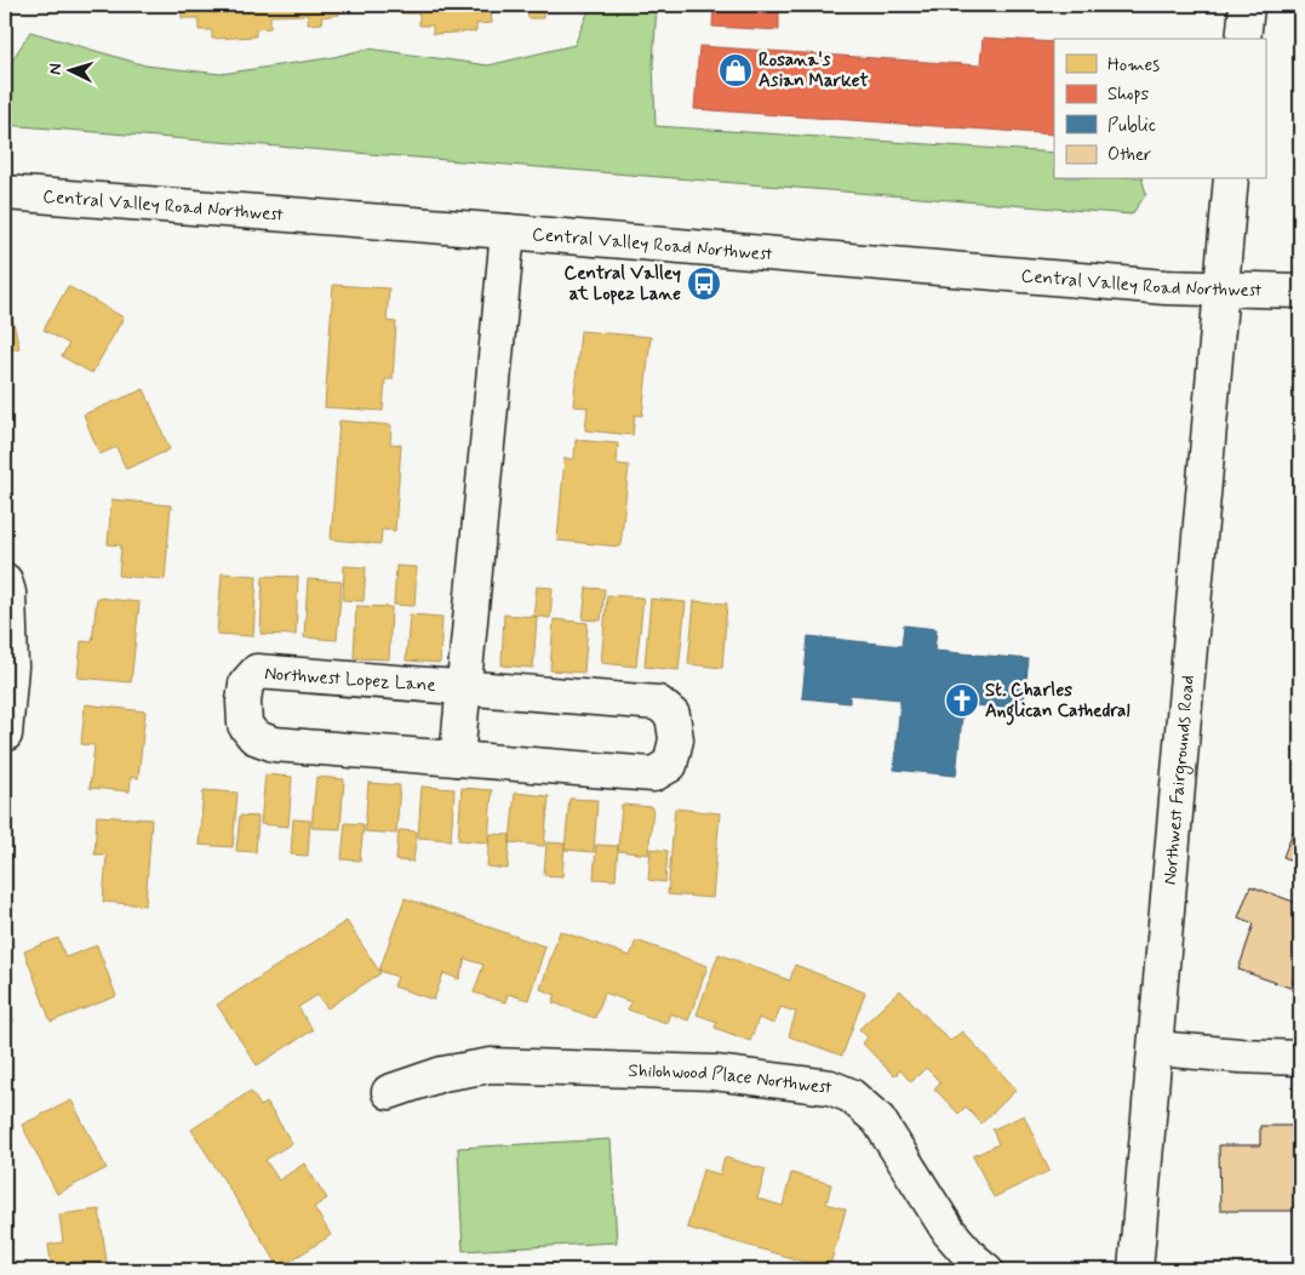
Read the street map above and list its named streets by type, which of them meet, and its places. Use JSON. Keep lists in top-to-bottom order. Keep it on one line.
{"streets":{"street":["Central Valley Road Northwest","Northwest Lopez Lane","Northwest Fairgrounds Road","Shilohwood Place Northwest"]},"crossings":[["Central Valley Road Northwest","Northwest Fairgrounds Road"]],"places":{"shop":["Rosana's Asian Market"],"bus stop":["Central Valley at Lopez Lane"],"church":["St. Charles Anglican Cathedral"]},"legend":["Homes","Shops","Public","Other"],"north":"left"}
